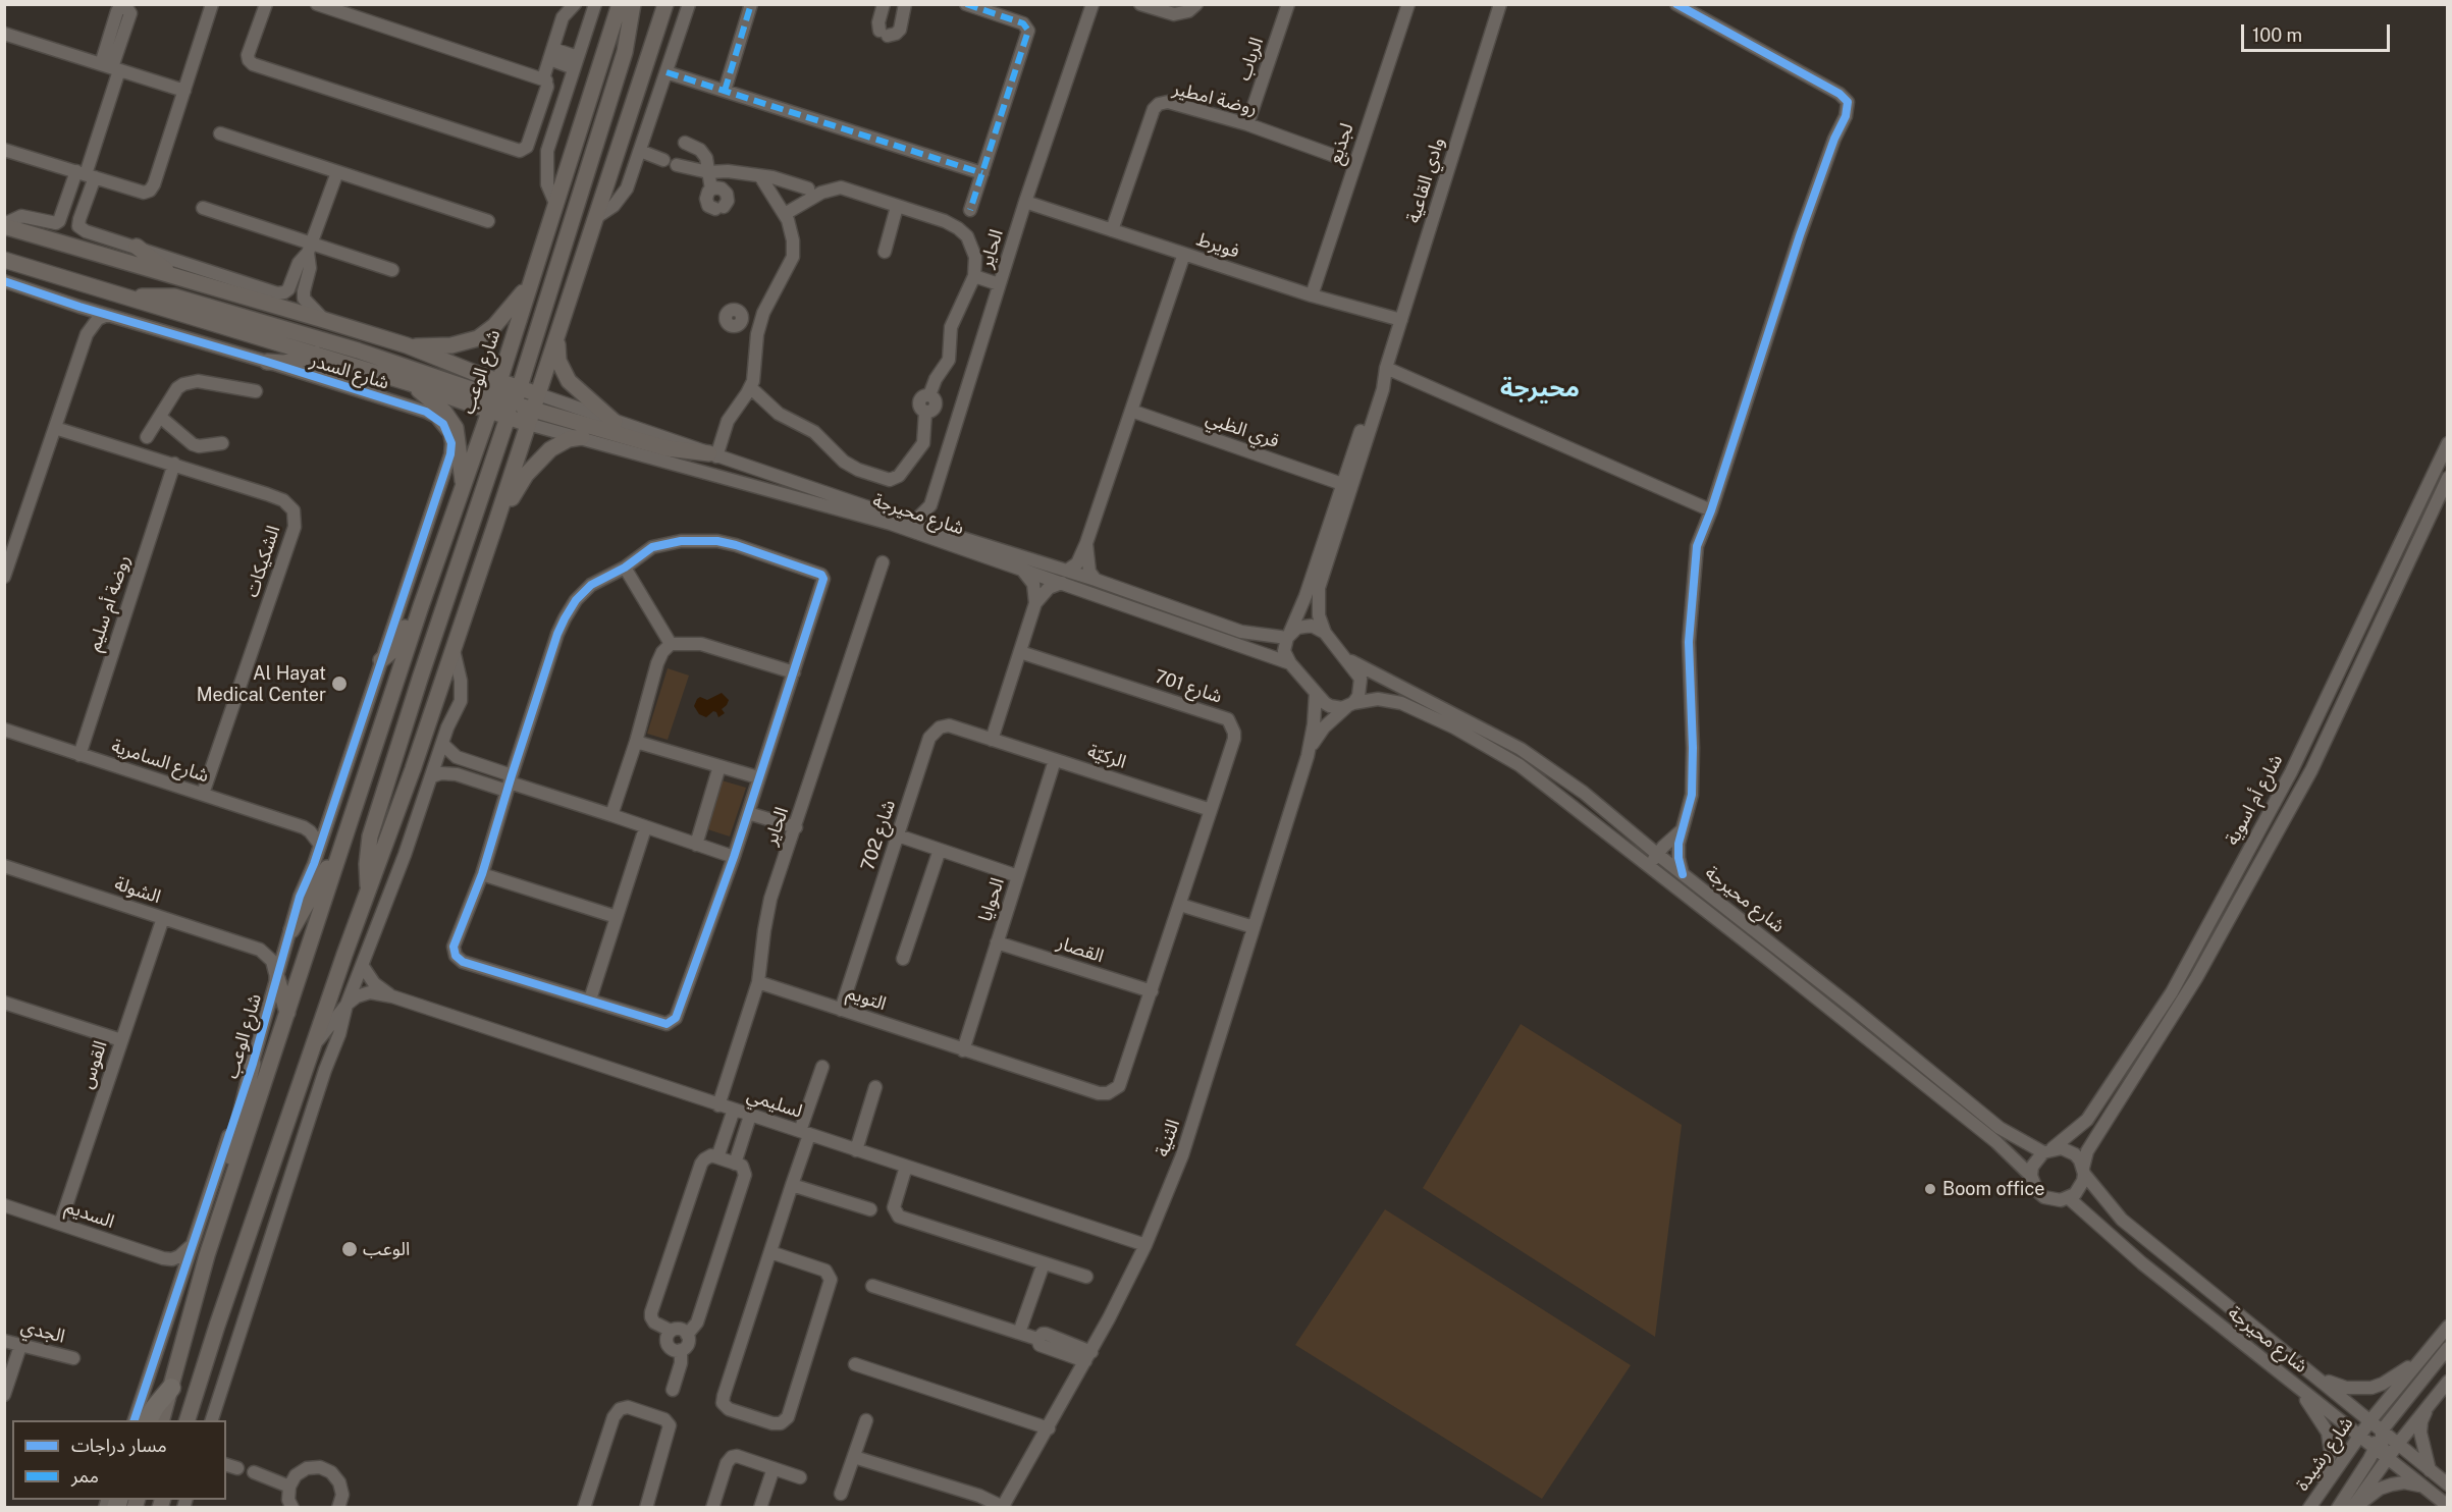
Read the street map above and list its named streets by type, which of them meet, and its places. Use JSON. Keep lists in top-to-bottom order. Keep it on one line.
{"streets":{"main road":["شارع السدر","شارع الوعب"],"street":["الرباب","روضة امطير","لجذيع","وادي القاعية","فويرط","الحاير","قري الظبي","شارع محيرجة","الشكيكات","روضة أم سليم","شارع 701","الركيّة","شارع السامرية","شارع أم اسوية","شارع 702","الشولة","الحوايا","القصار","التويم","القوس","لسليمي","الثنية","السديم","الجدي","شارع رشيدة"]},"crossings":[["الرباب","روضة امطير"],["روضة امطير","لجذيع"],["روضة امطير","فويرط"],["لجذيع","فويرط"],["وادي القاعية","فويرط"],["وادي القاعية","قري الظبي"],["وادي القاعية","شارع محيرجة"],["فويرط","الحاير"],["الحاير","شارع محيرجة"],["الحاير","التويم"],["الحاير","لسليمي"],["شارع السدر","شارع الوعب"],["شارع الوعب","شارع السامرية"],["شارع محيرجة","شارع أم اسوية"],["شارع محيرجة","الثنية"],["شارع محيرجة","شارع رشيدة"],["الشكيكات","روضة أم سليم"],["الشكيكات","شارع السامرية"],["روضة أم سليم","شارع السامرية"],["شارع 701","الركيّة"],["شارع 701","الحوايا"],["شارع 701","القصار"],["شارع 701","التويم"],["الركيّة","شارع 702"],["الركيّة","الحوايا"],["شارع 702","التويم"],["الشولة","القوس"],["الحوايا","القصار"],["الحوايا","التويم"],["القوس","السديم"],["لسليمي","الثنية"]],"districts":["محيرجة"],"places":["Al Hayat Medical Center","Boom office","الوعب"],"legend":["مسار دراجات","ممر"],"scale_bar":"100 m"}
